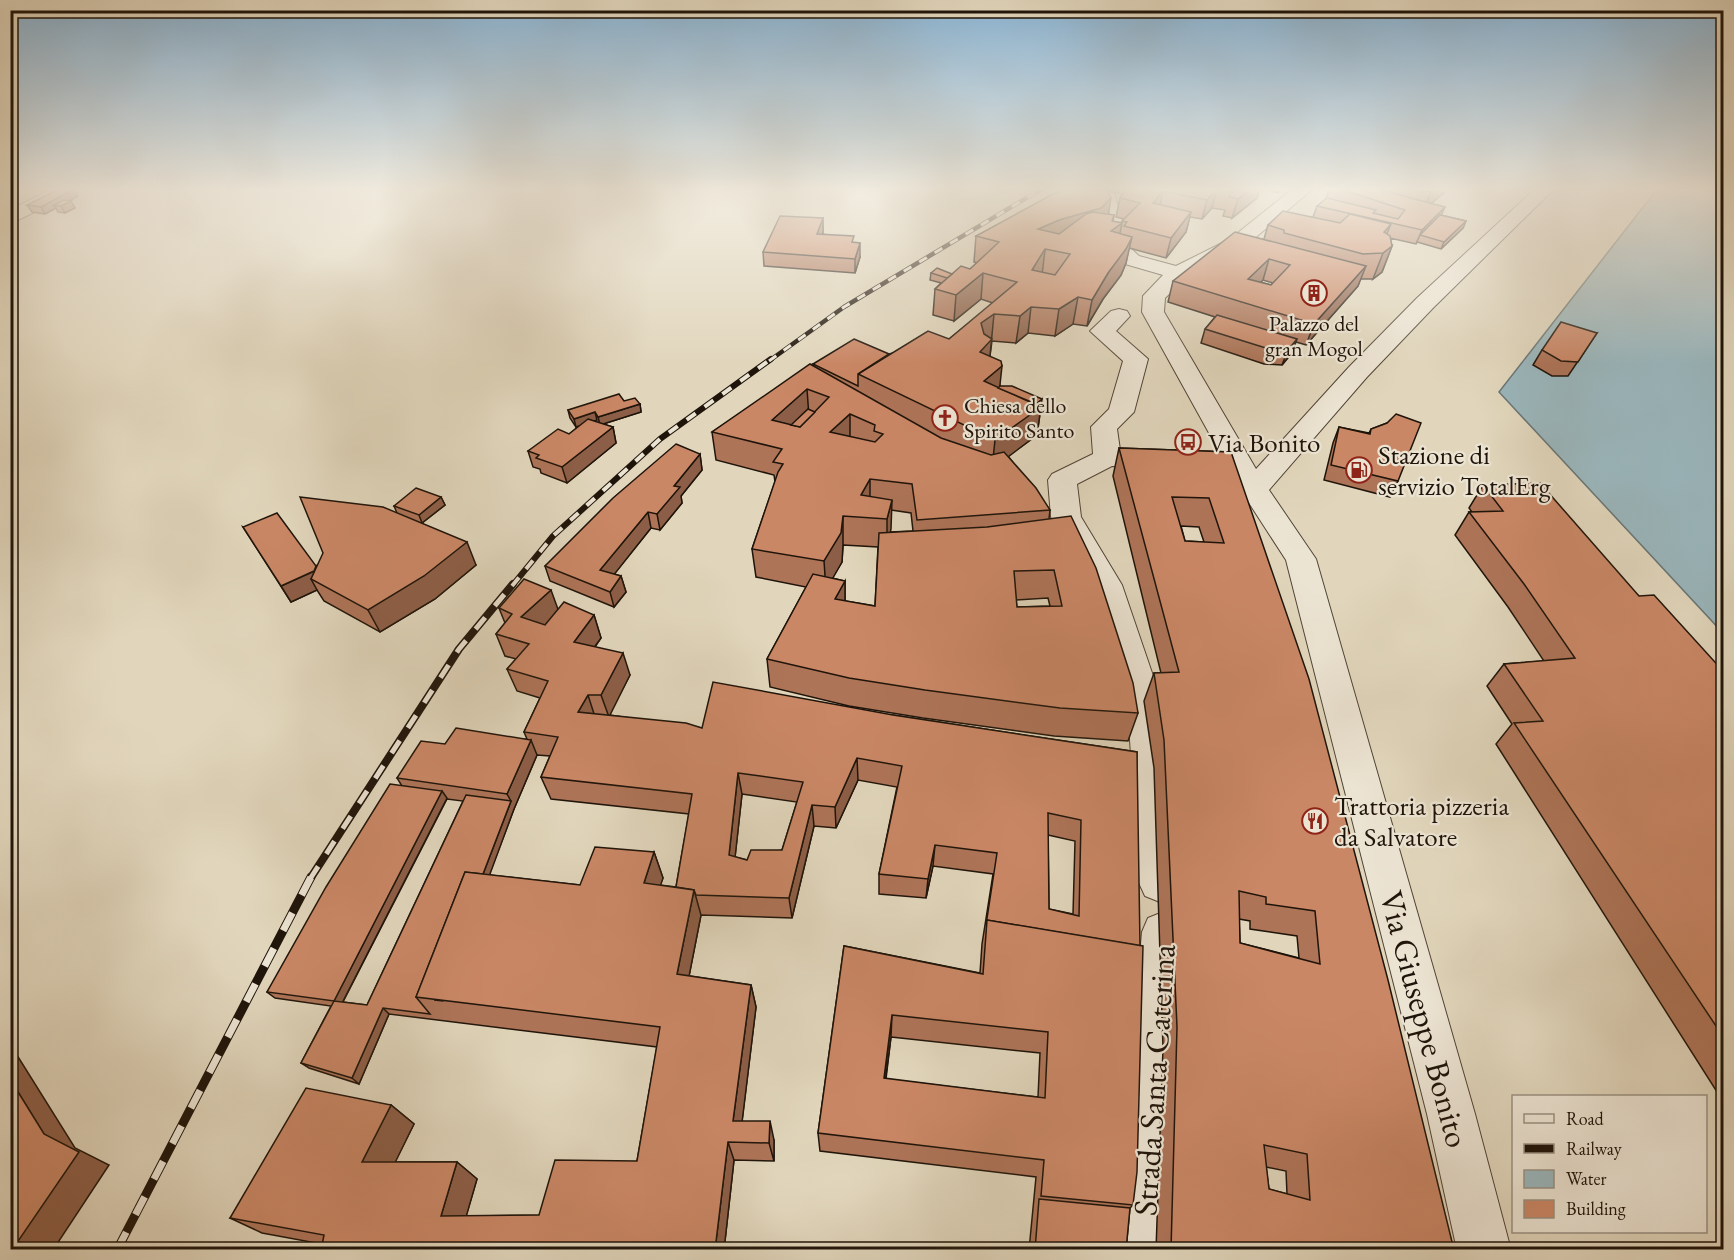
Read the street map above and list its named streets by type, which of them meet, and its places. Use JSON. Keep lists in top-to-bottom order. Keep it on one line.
{"streets":{"street":["Via Giuseppe Bonito","Strada Santa Caterina"]},"places":{"building":["Palazzo del gran Mogol"],"church":["Chiesa dello Spirito Santo"],"bus stop":["Via Bonito"],"fuel station":["Stazione di servizio TotalErg"],"restaurant":["Trattoria pizzeria da Salvatore"]},"legend":["Road","Railway","Water","Building"]}
